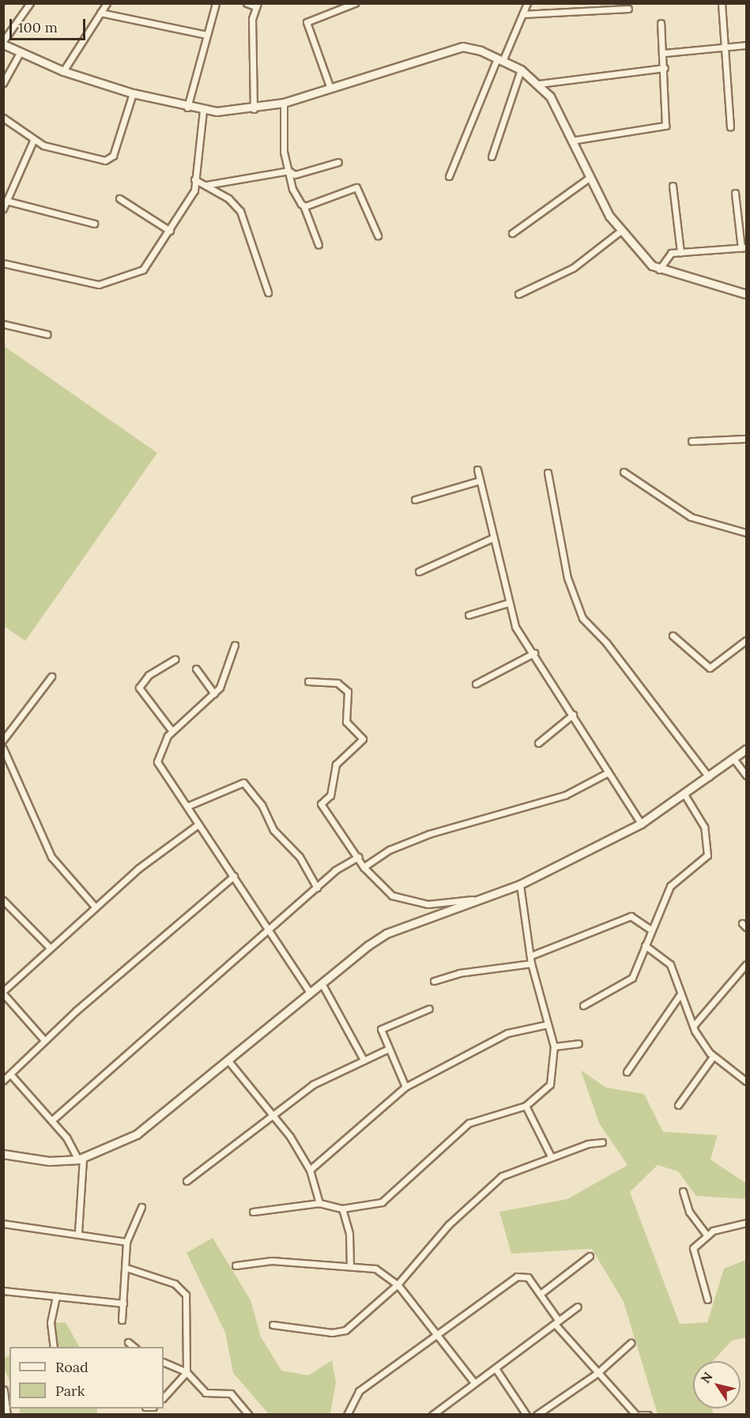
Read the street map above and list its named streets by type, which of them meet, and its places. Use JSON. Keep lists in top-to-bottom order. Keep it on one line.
{"legend":["Road","Park"],"scale_bar":"100 m","north":"top left"}
